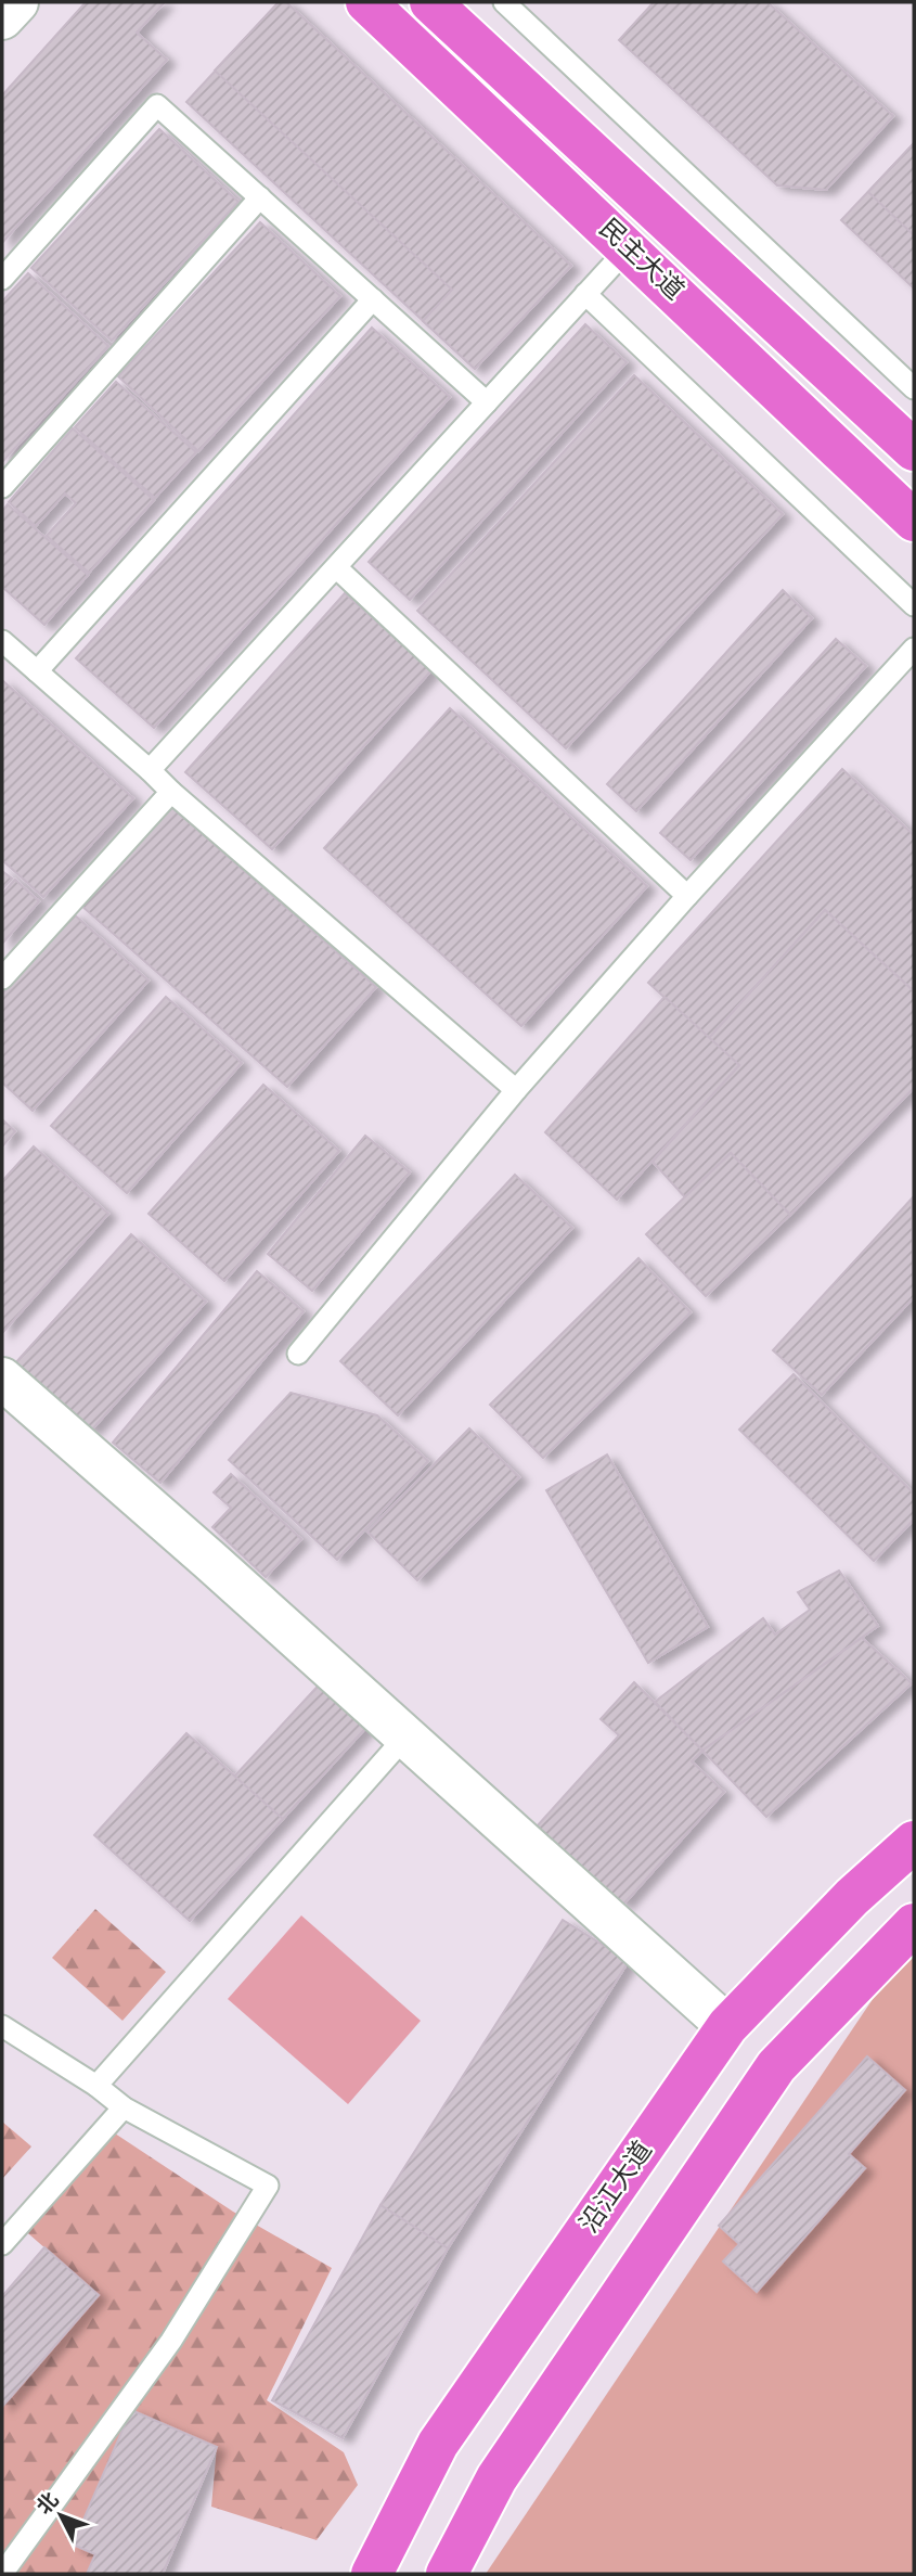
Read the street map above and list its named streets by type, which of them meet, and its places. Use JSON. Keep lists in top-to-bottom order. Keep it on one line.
{"streets":{"main road":["民主大道","沿江大道"]},"north":"top left"}
